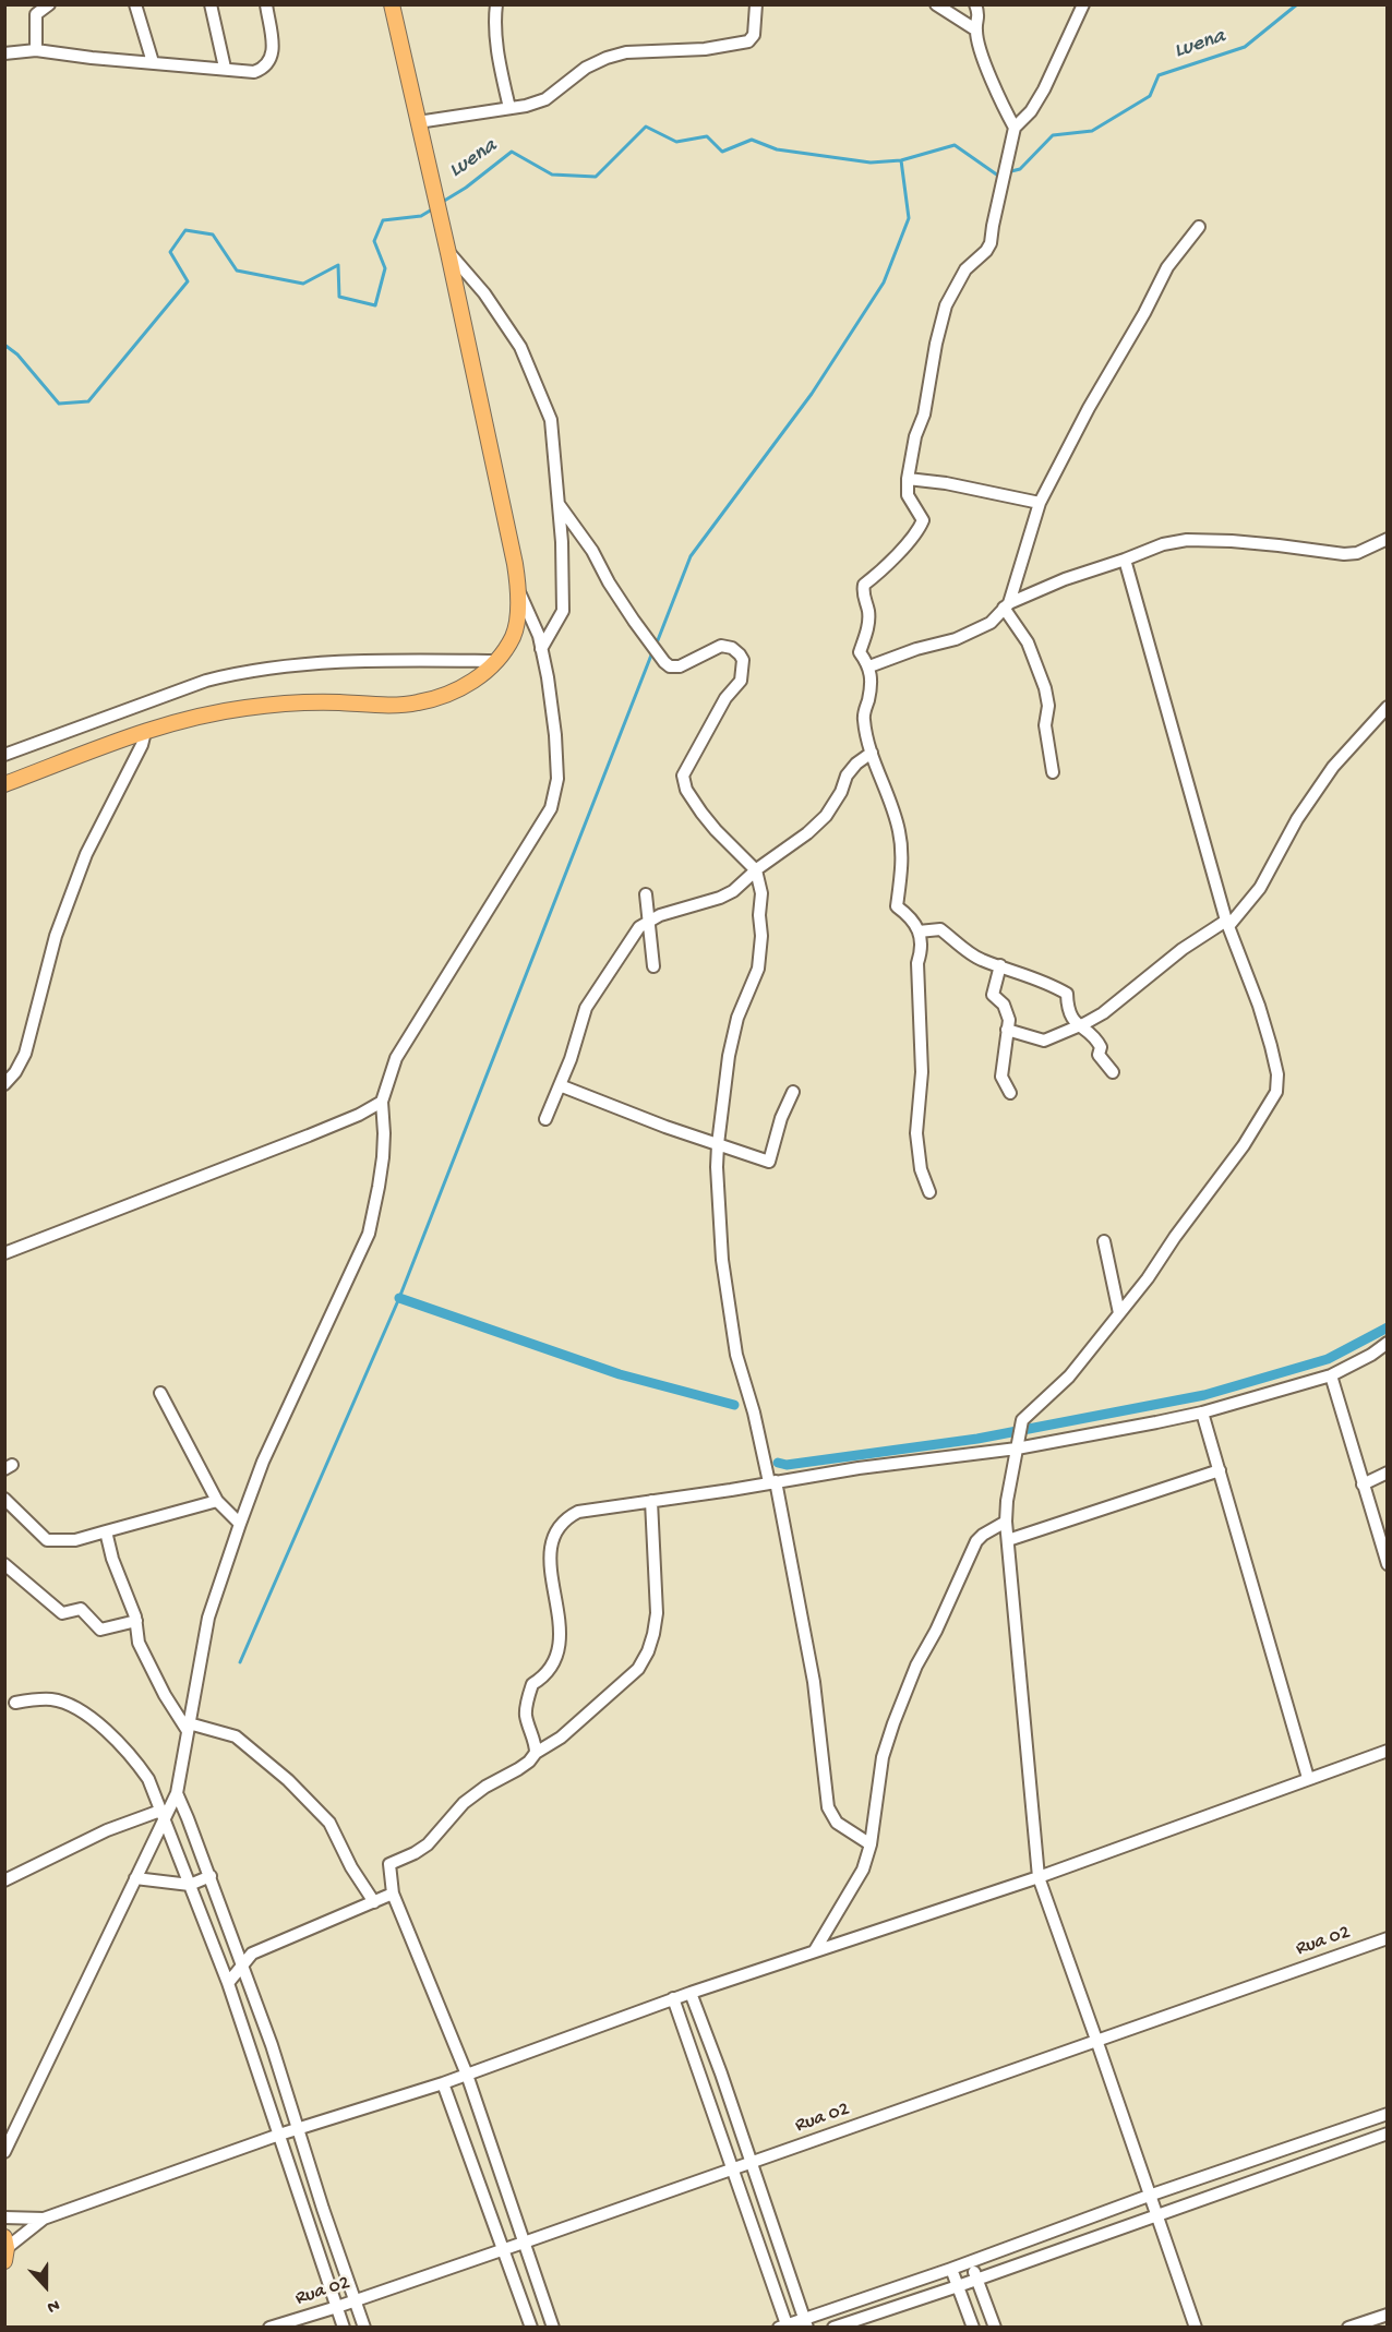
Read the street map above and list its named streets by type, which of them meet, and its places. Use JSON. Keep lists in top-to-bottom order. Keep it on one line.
{"streets":{"street":["Rua 02"]},"water":["Luena"],"north":"bottom"}
